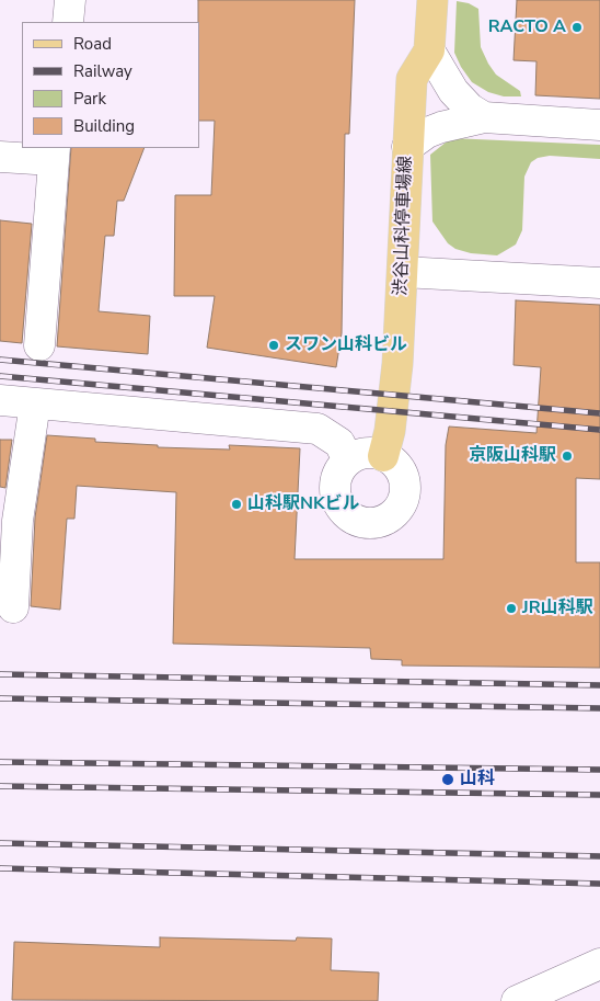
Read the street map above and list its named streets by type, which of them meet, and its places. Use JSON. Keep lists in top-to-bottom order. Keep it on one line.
{"streets":{"main road":["渋谷山科停車場線"]},"places":["RACTO A","スワン山科ビル","京阪山科駅","山科駅NKビル","JR山科駅","山科"],"legend":["Road","Railway","Park","Building"]}
